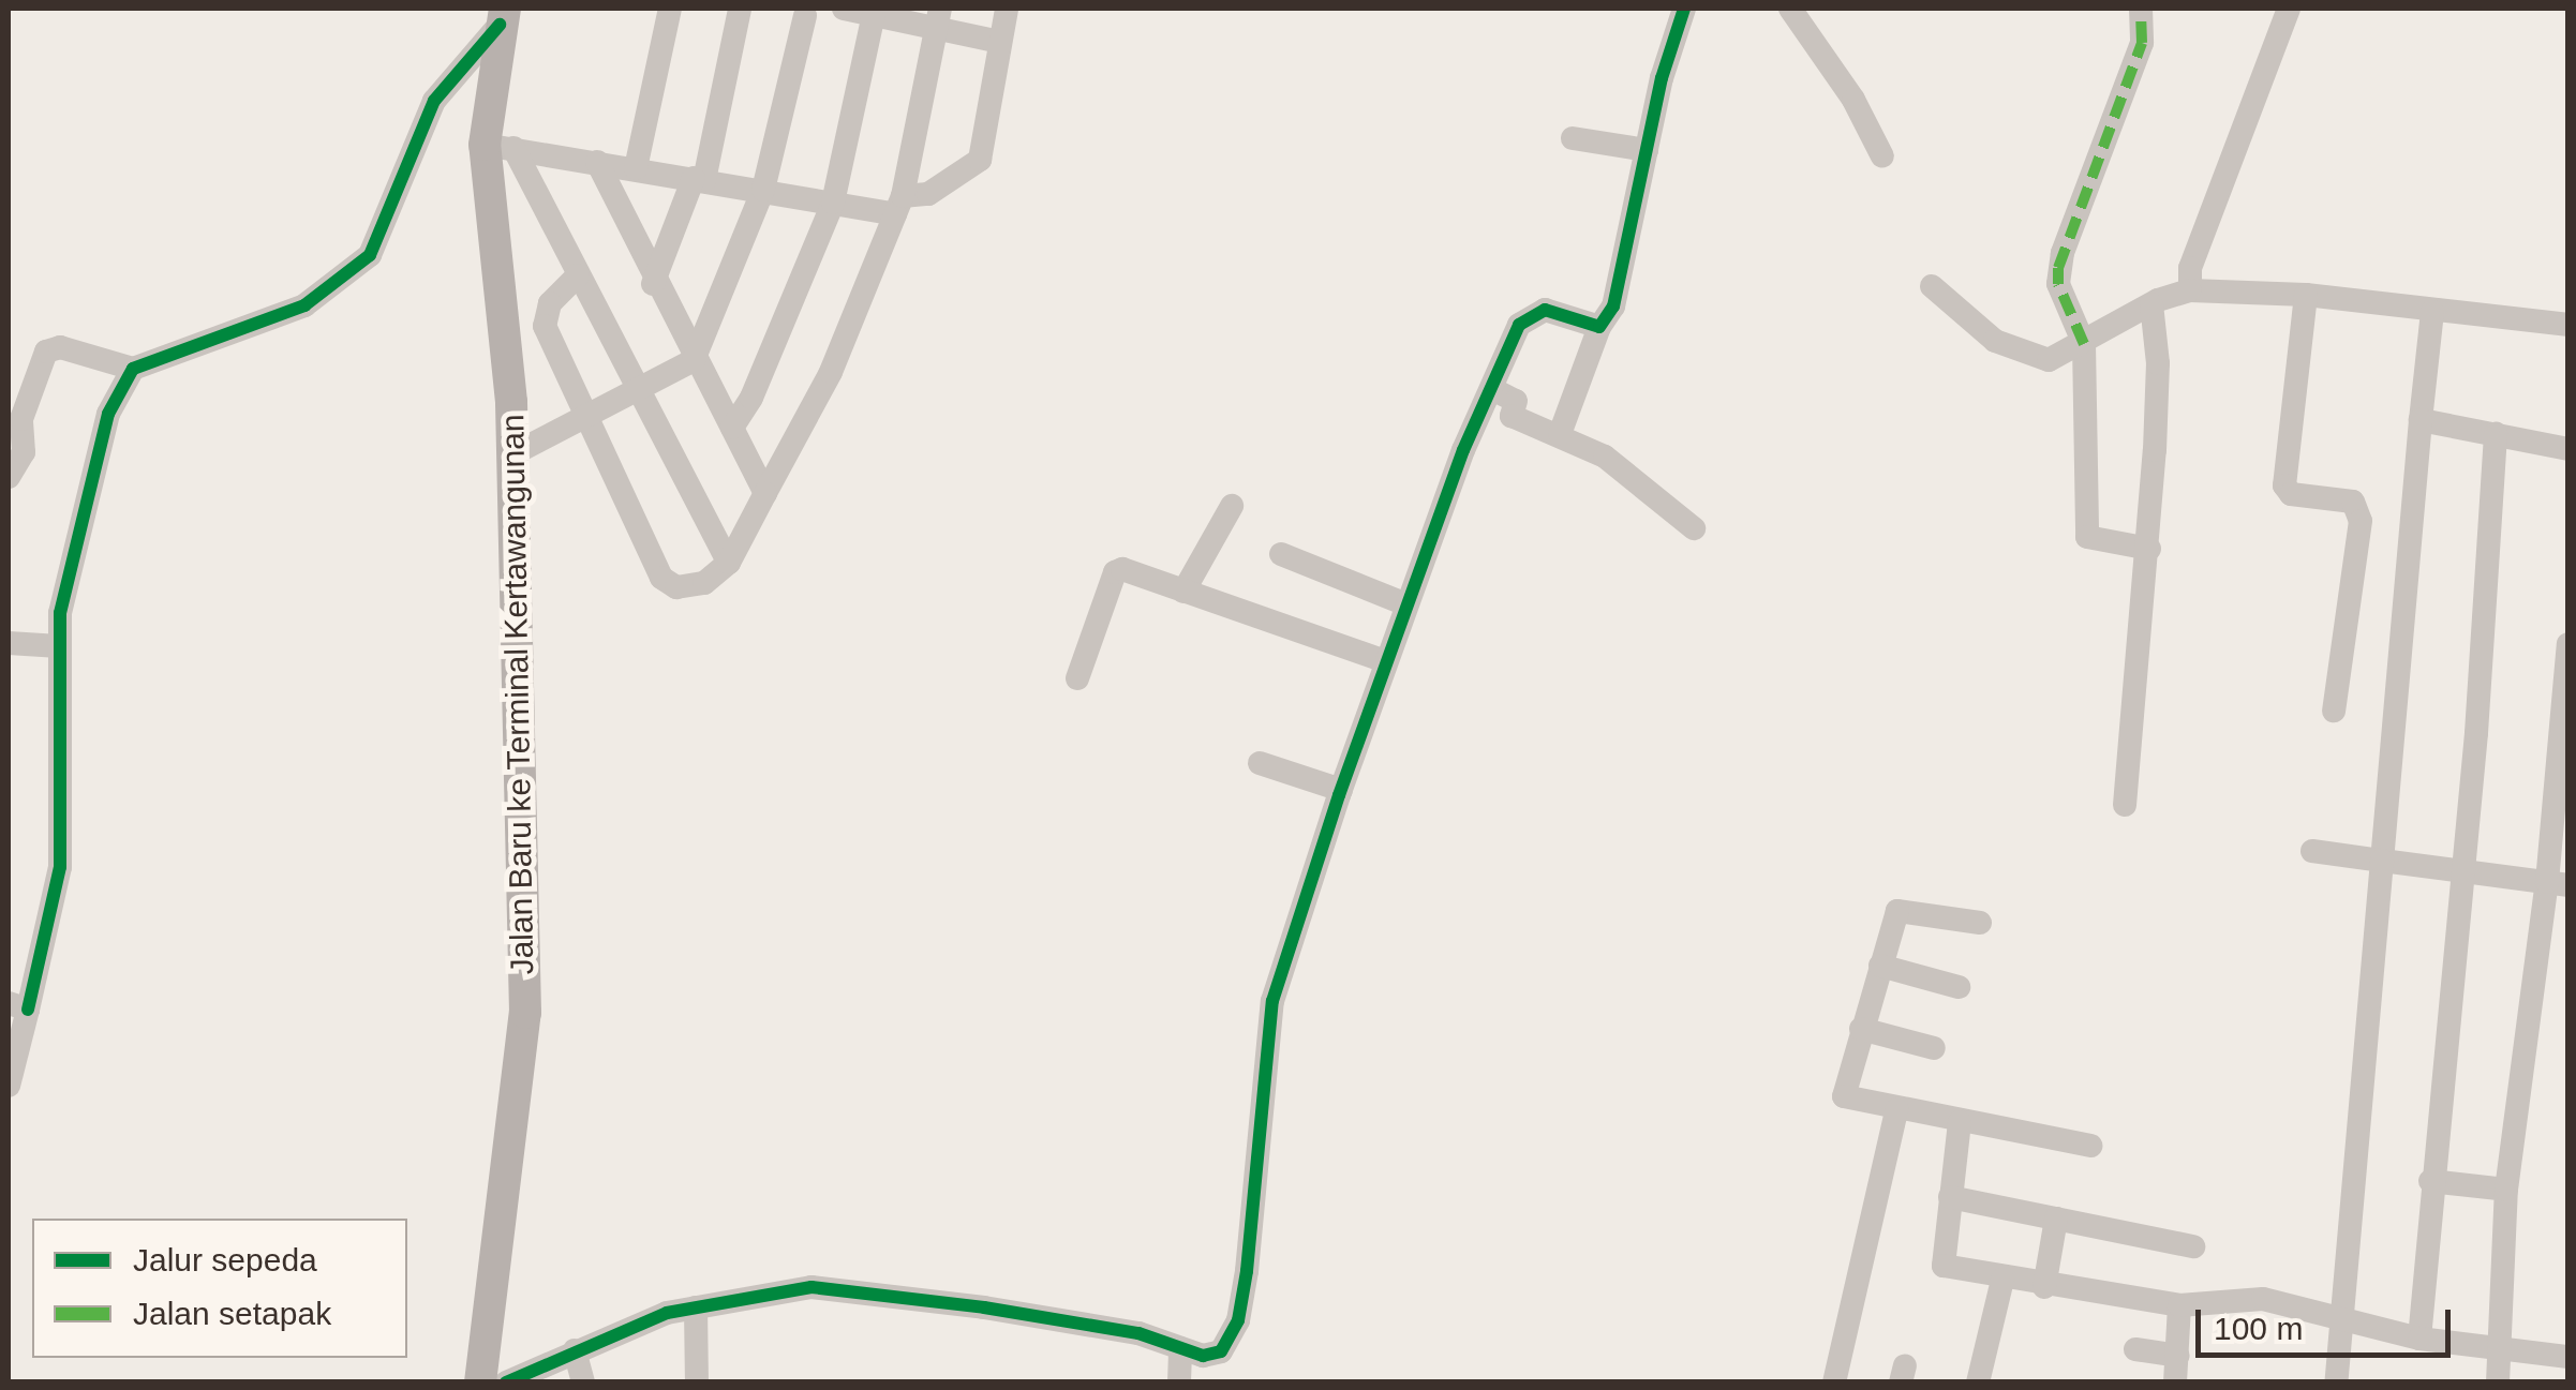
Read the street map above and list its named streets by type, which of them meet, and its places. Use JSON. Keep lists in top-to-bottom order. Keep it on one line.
{"streets":{"main road":["Jalan Baru ke Terminal Kertawangunan"]},"legend":["Jalur sepeda","Jalan setapak"],"scale_bar":"100 m"}
